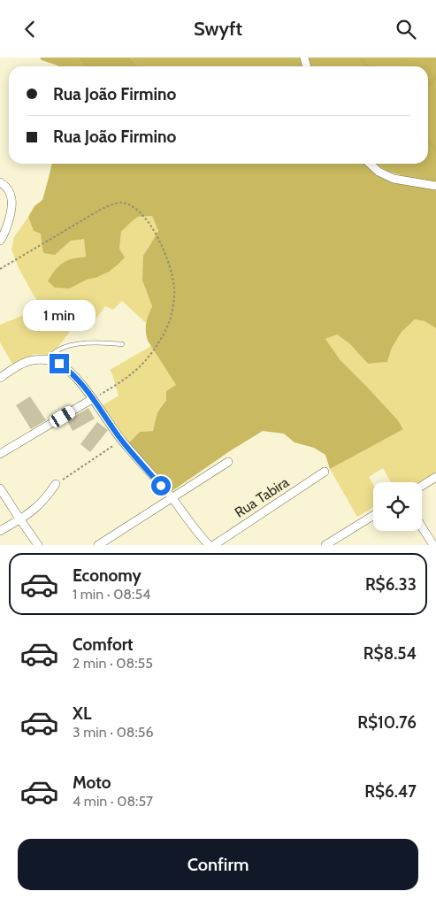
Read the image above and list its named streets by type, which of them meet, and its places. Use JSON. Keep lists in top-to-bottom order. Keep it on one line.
{"streets":{"street":["Rua Tabira"]},"page":{"header":"Swyft","banner":["Rua João Firmino","Rua João Firmino"],"bubble":"1 min","list":[{"name":"Economy","note":"1 min · 08:54","value":"R$6.33"},{"name":"Comfort","note":"2 min · 08:55","value":"R$8.54"},{"name":"XL","note":"3 min · 08:56","value":"R$10.76"},{"name":"Moto","note":"4 min · 08:57","value":"R$6.47"}],"buttons":"Confirm"}}
